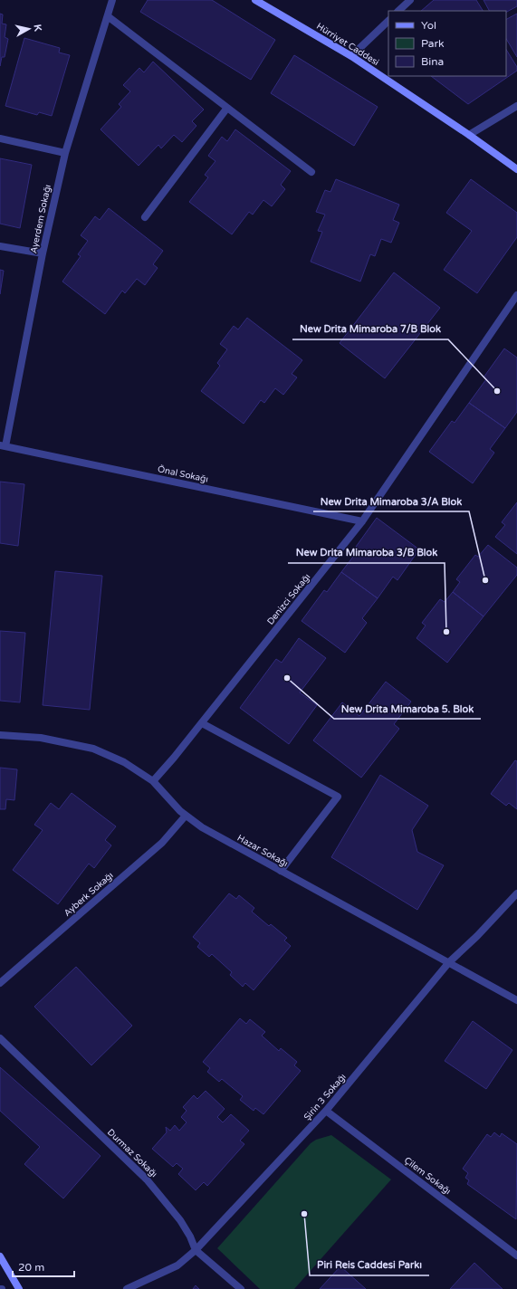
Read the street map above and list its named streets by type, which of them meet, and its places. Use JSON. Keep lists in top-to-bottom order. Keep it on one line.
{"streets":{"main road":["Hürriyet Caddesi"],"street":["Ayerdem Sokağı","Önal Sokağı","Denizci Sokağı","Hazar Sokağı","Ayberk Sokağı","Şirin 3 Sokağı","Durmaz Sokağı","Çilem Sokağı"]},"crossings":[["Ayerdem Sokağı","Önal Sokağı"],["Önal Sokağı","Denizci Sokağı"],["Denizci Sokağı","Hazar Sokağı"],["Hazar Sokağı","Ayberk Sokağı"],["Hazar Sokağı","Şirin 3 Sokağı"],["Şirin 3 Sokağı","Durmaz Sokağı"],["Şirin 3 Sokağı","Çilem Sokağı"]],"places":["New Drita Mimaroba 7/B Blok","New Drita Mimaroba 3/A Blok","New Drita Mimaroba 3/B Blok","New Drita Mimaroba 5. Blok","Piri Reis Caddesi Parkı"],"legend":["Yol","Park","Bina"],"scale_bar":"20 m","north":"right"}
